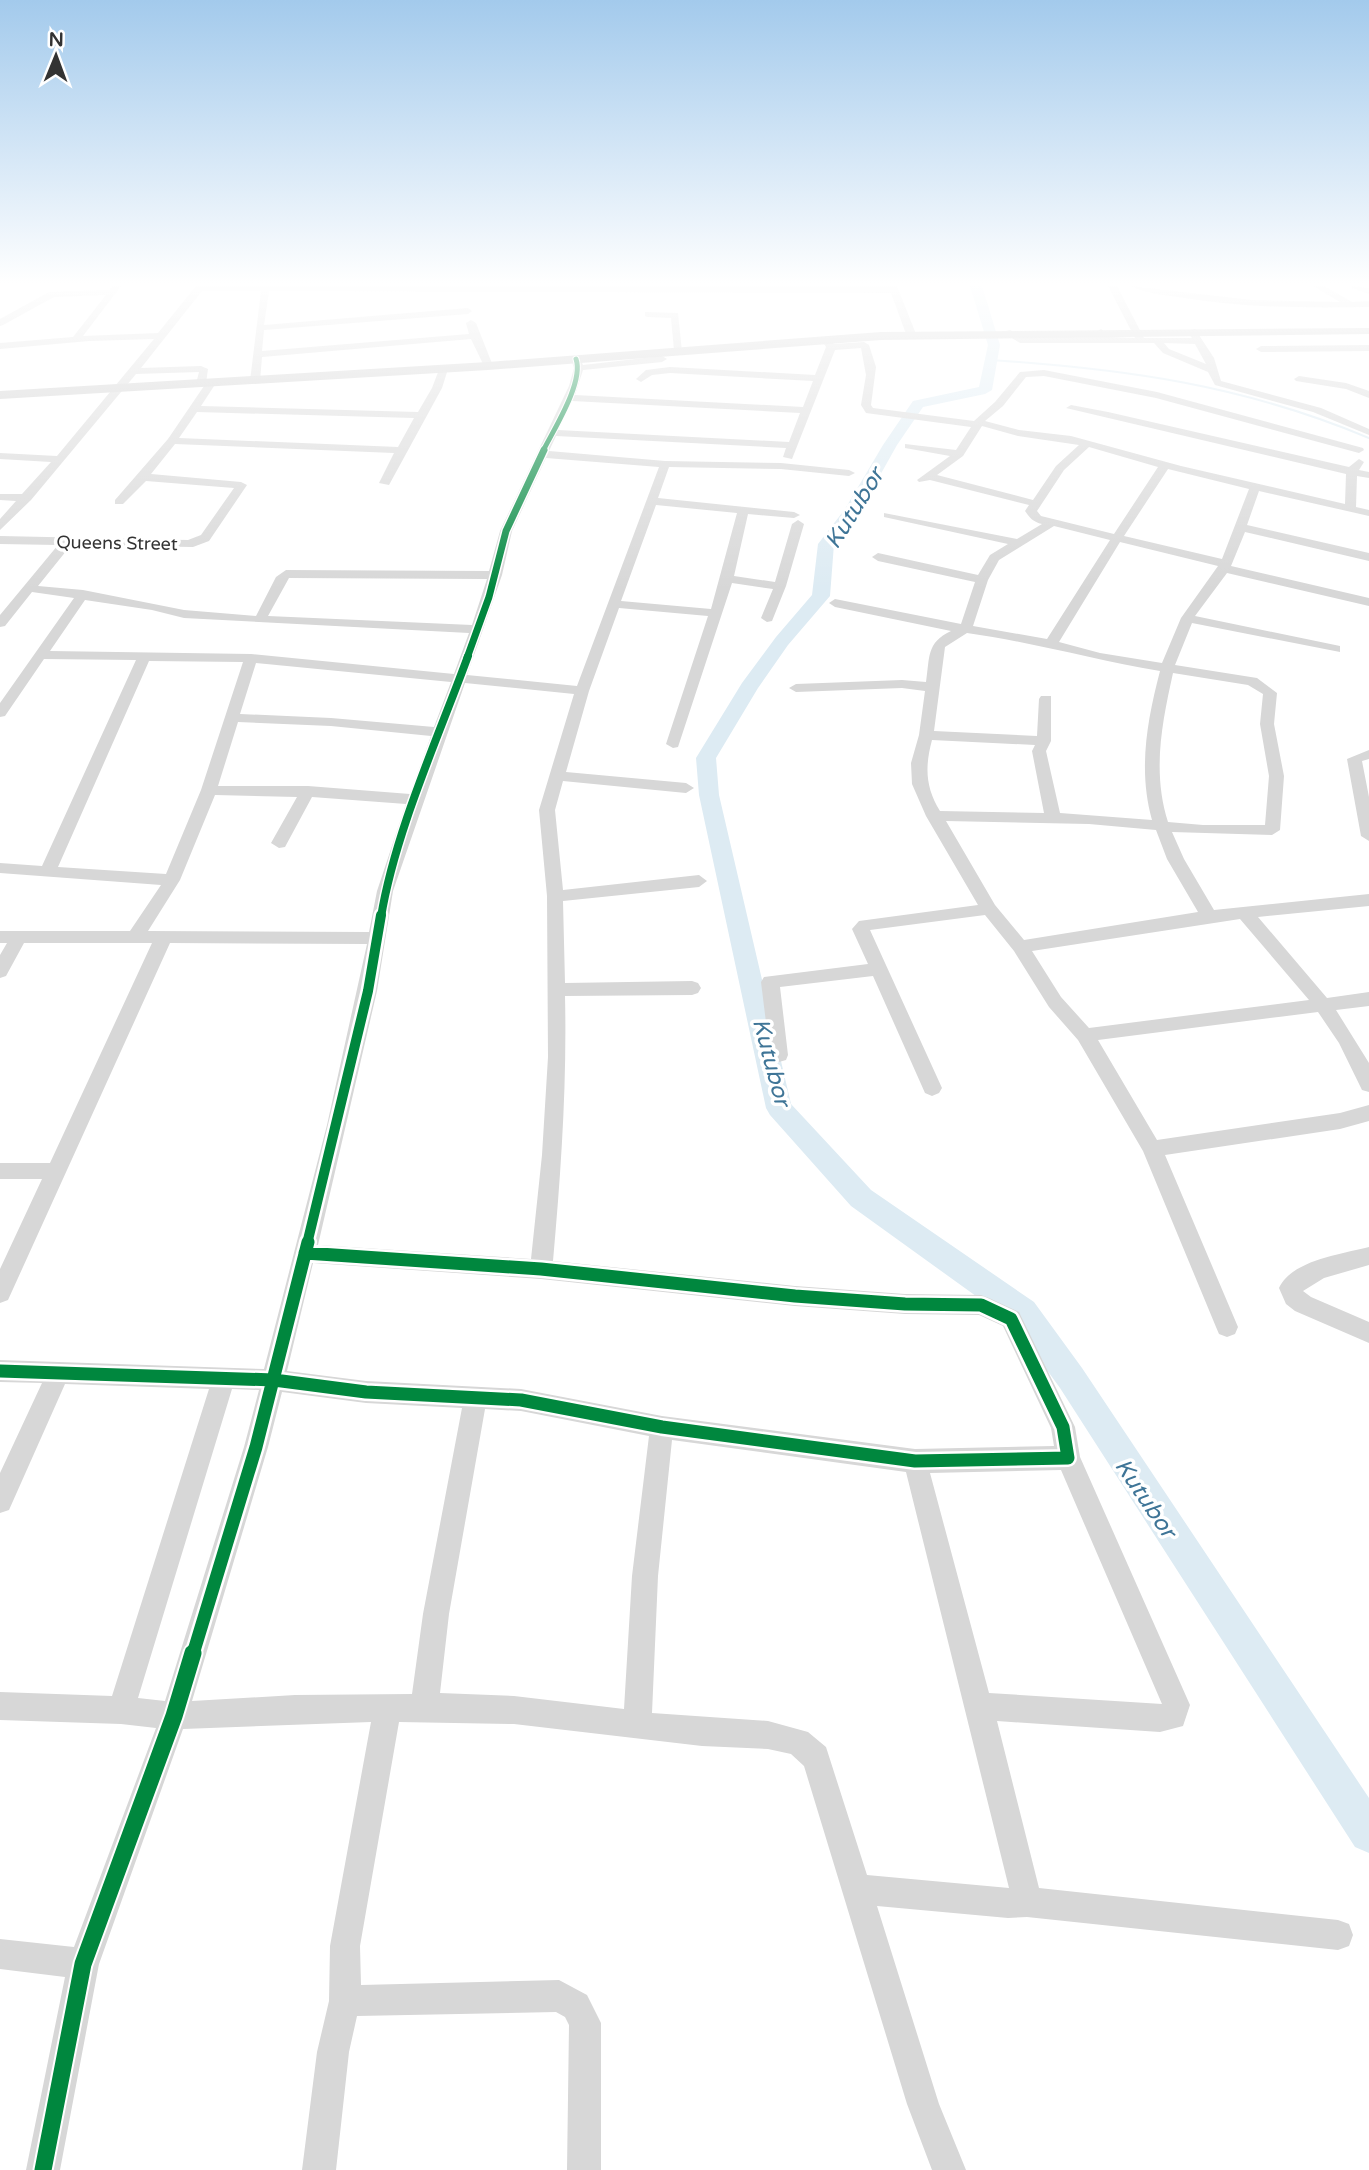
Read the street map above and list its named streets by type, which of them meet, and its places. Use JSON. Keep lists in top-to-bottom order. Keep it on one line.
{"streets":{"street":["Queens Street"]},"water":["Kutubor"],"north":"top"}
